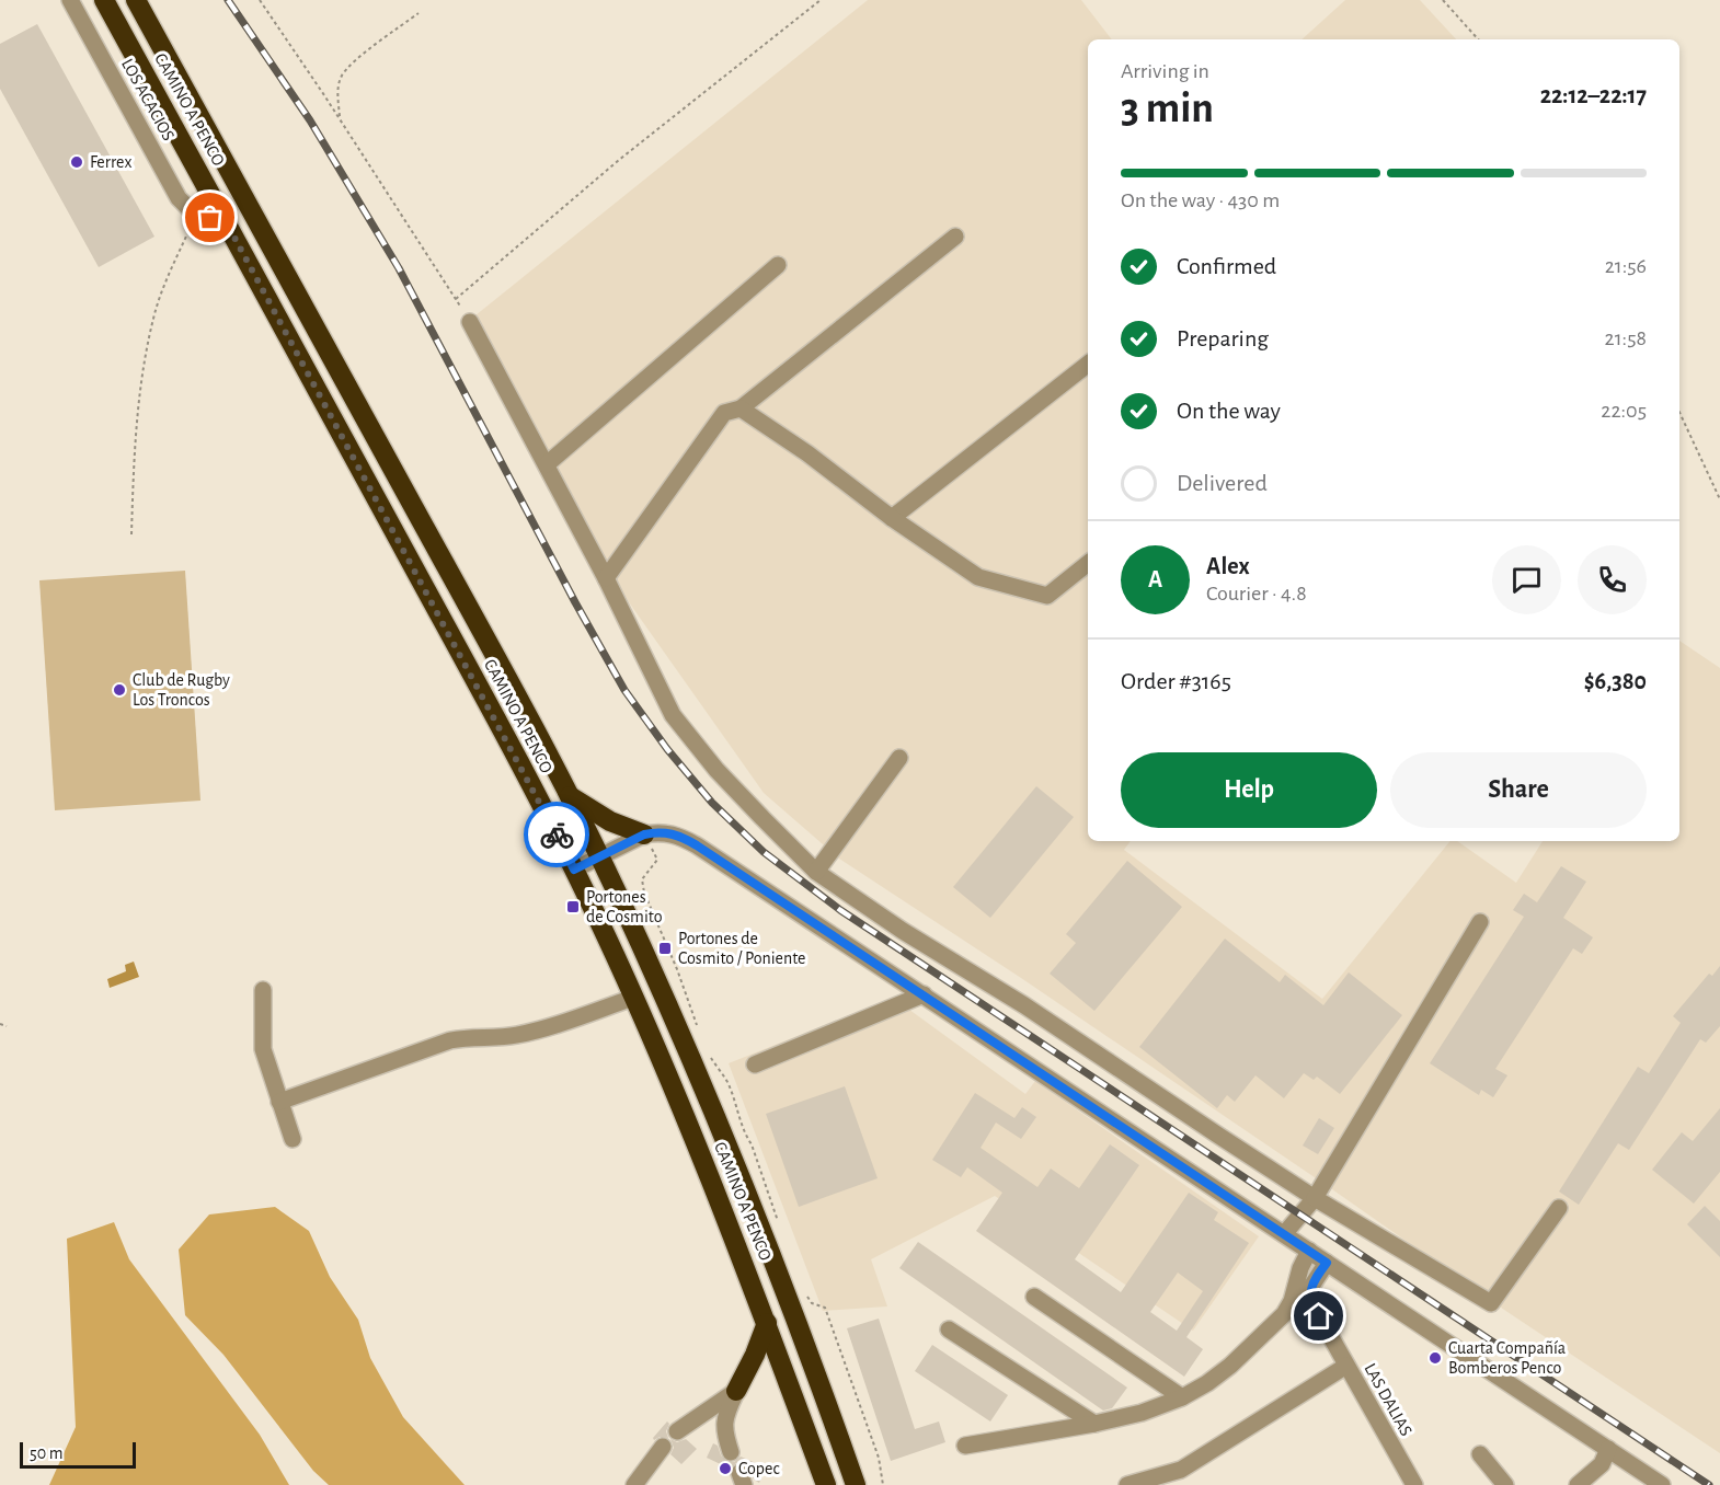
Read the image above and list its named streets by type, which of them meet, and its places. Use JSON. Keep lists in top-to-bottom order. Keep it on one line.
{"streets":{"highway":["CAMINO A PENCO"],"street":["LOS ACACIOS","LAS DALIAS"]},"places":{"other":["Ferrex","Club de Rugby Los Troncos","Cuarta Compañía Bomberos Penco","Copec"],"transit":["Portones de Cosmito","Portones de Cosmito / Poniente"]},"scale_bar":"50 m","page":{"heading":["3 min","Arriving in","22:12–22:17"],"panel":["Alex","Courier · 4.8","Order #3165","$6,380"],"bar":"On the way · 430 m","list":[["Confirmed","21:56"],["Preparing","21:58"],["On the way","22:05"],"Delivered"],"round":"A","buttons":["Help","Share"],"scale":"50 m"}}
